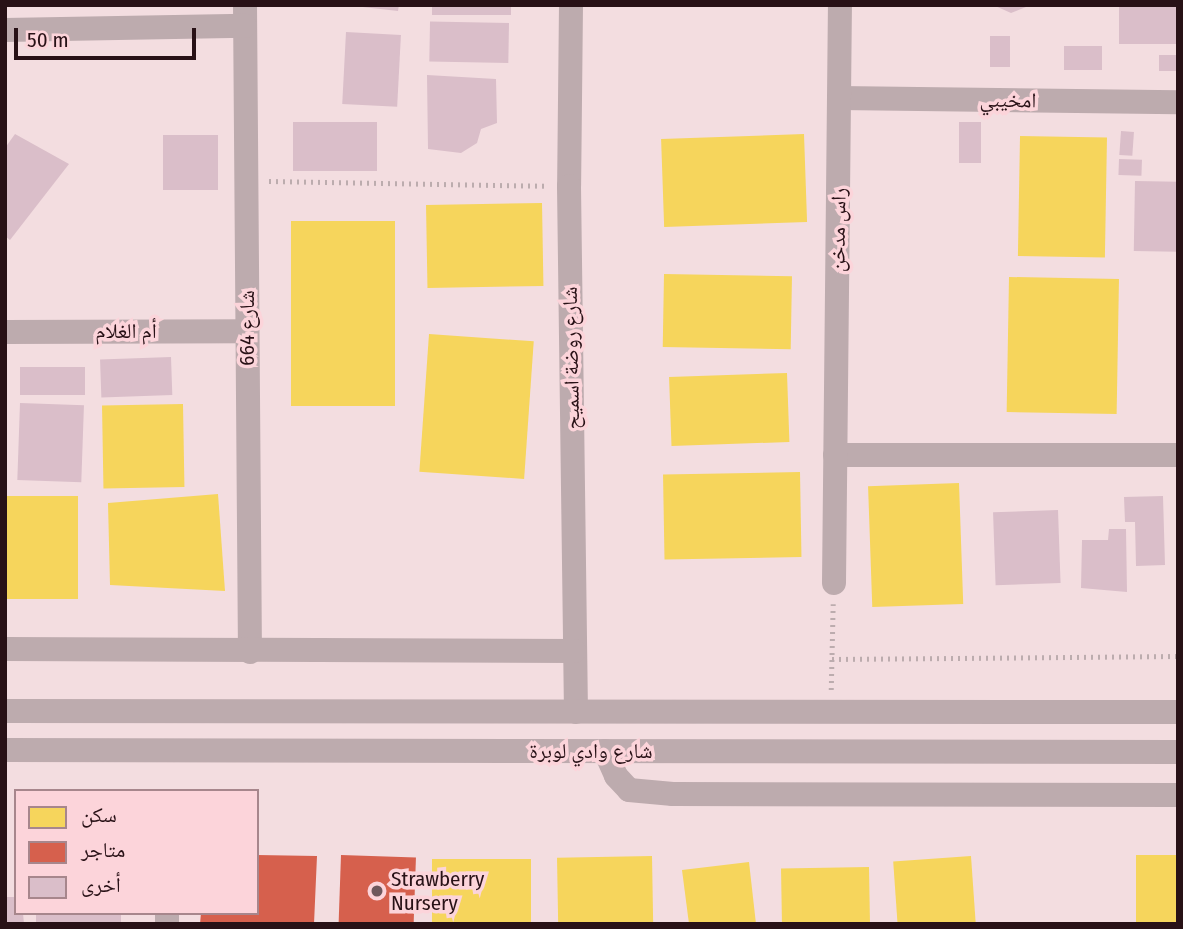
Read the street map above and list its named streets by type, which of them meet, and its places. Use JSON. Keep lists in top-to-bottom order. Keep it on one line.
{"streets":{"street":["امخيبي","راس مدخن","شارع 664","أم الغلام","شارع روضة اسميح","شارع وادي لوبرة"]},"crossings":[["امخيبي","راس مدخن"],["شارع 664","أم الغلام"],["شارع روضة اسميح","شارع وادي لوبرة"]],"places":["Strawberry Nursery"],"legend":["سكن","متاجر","أخرى"],"scale_bar":"50 m"}
